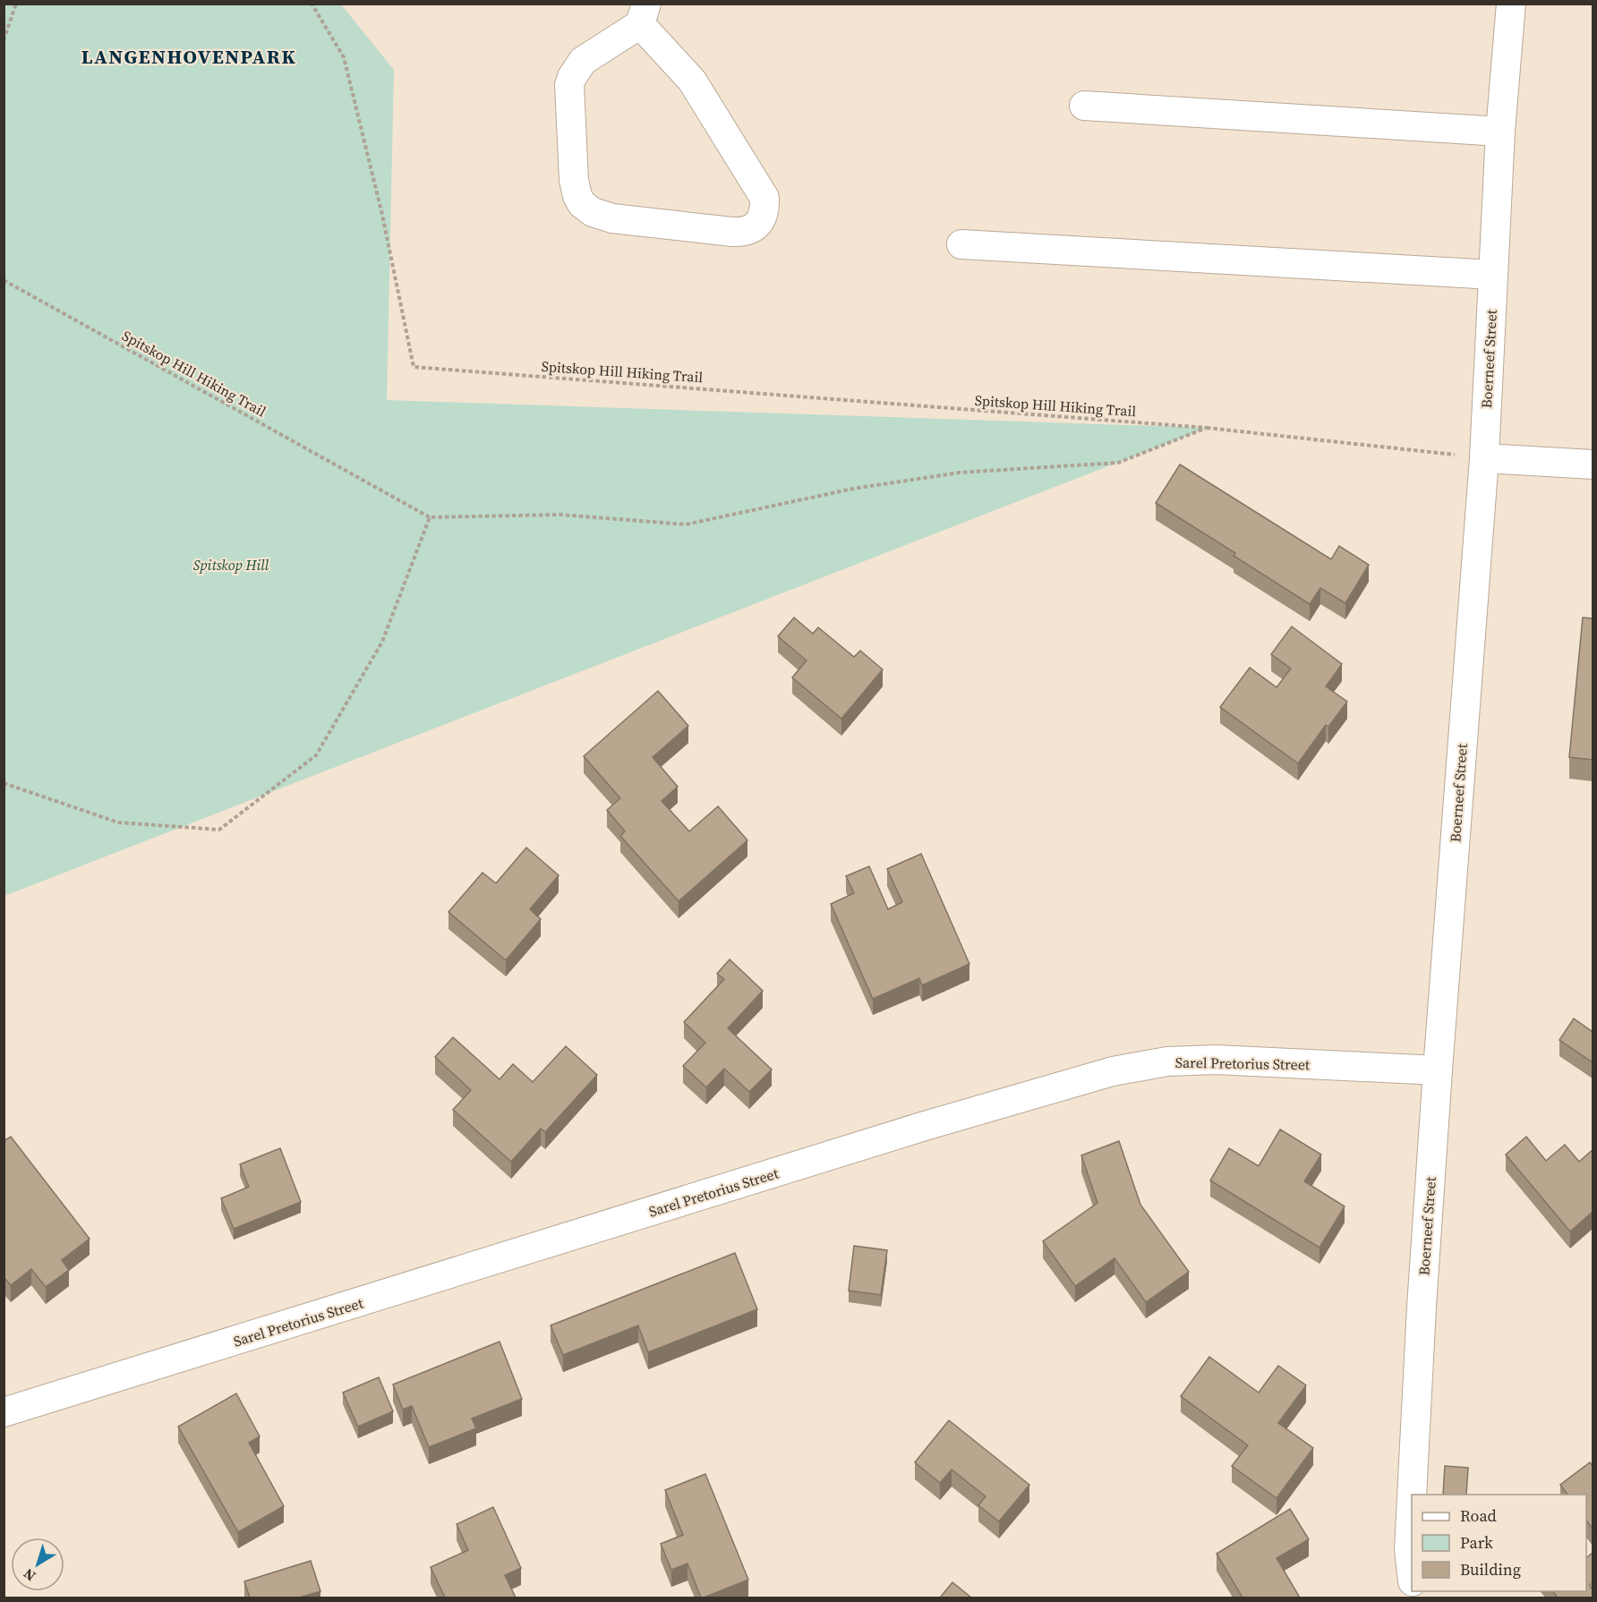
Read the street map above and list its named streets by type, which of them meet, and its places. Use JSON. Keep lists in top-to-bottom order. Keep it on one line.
{"streets":{"street":["Boerneef Street","Sarel Pretorius Street"],"path":["Spitskop Hill Hiking Trail"]},"crossings":[["Boerneef Street","Spitskop Hill Hiking Trail"],["Boerneef Street","Sarel Pretorius Street"]],"districts":["LANGENHOVENPARK"],"parks":["Spitskop Hill"],"legend":["Road","Park","Building"],"north":"bottom left"}
